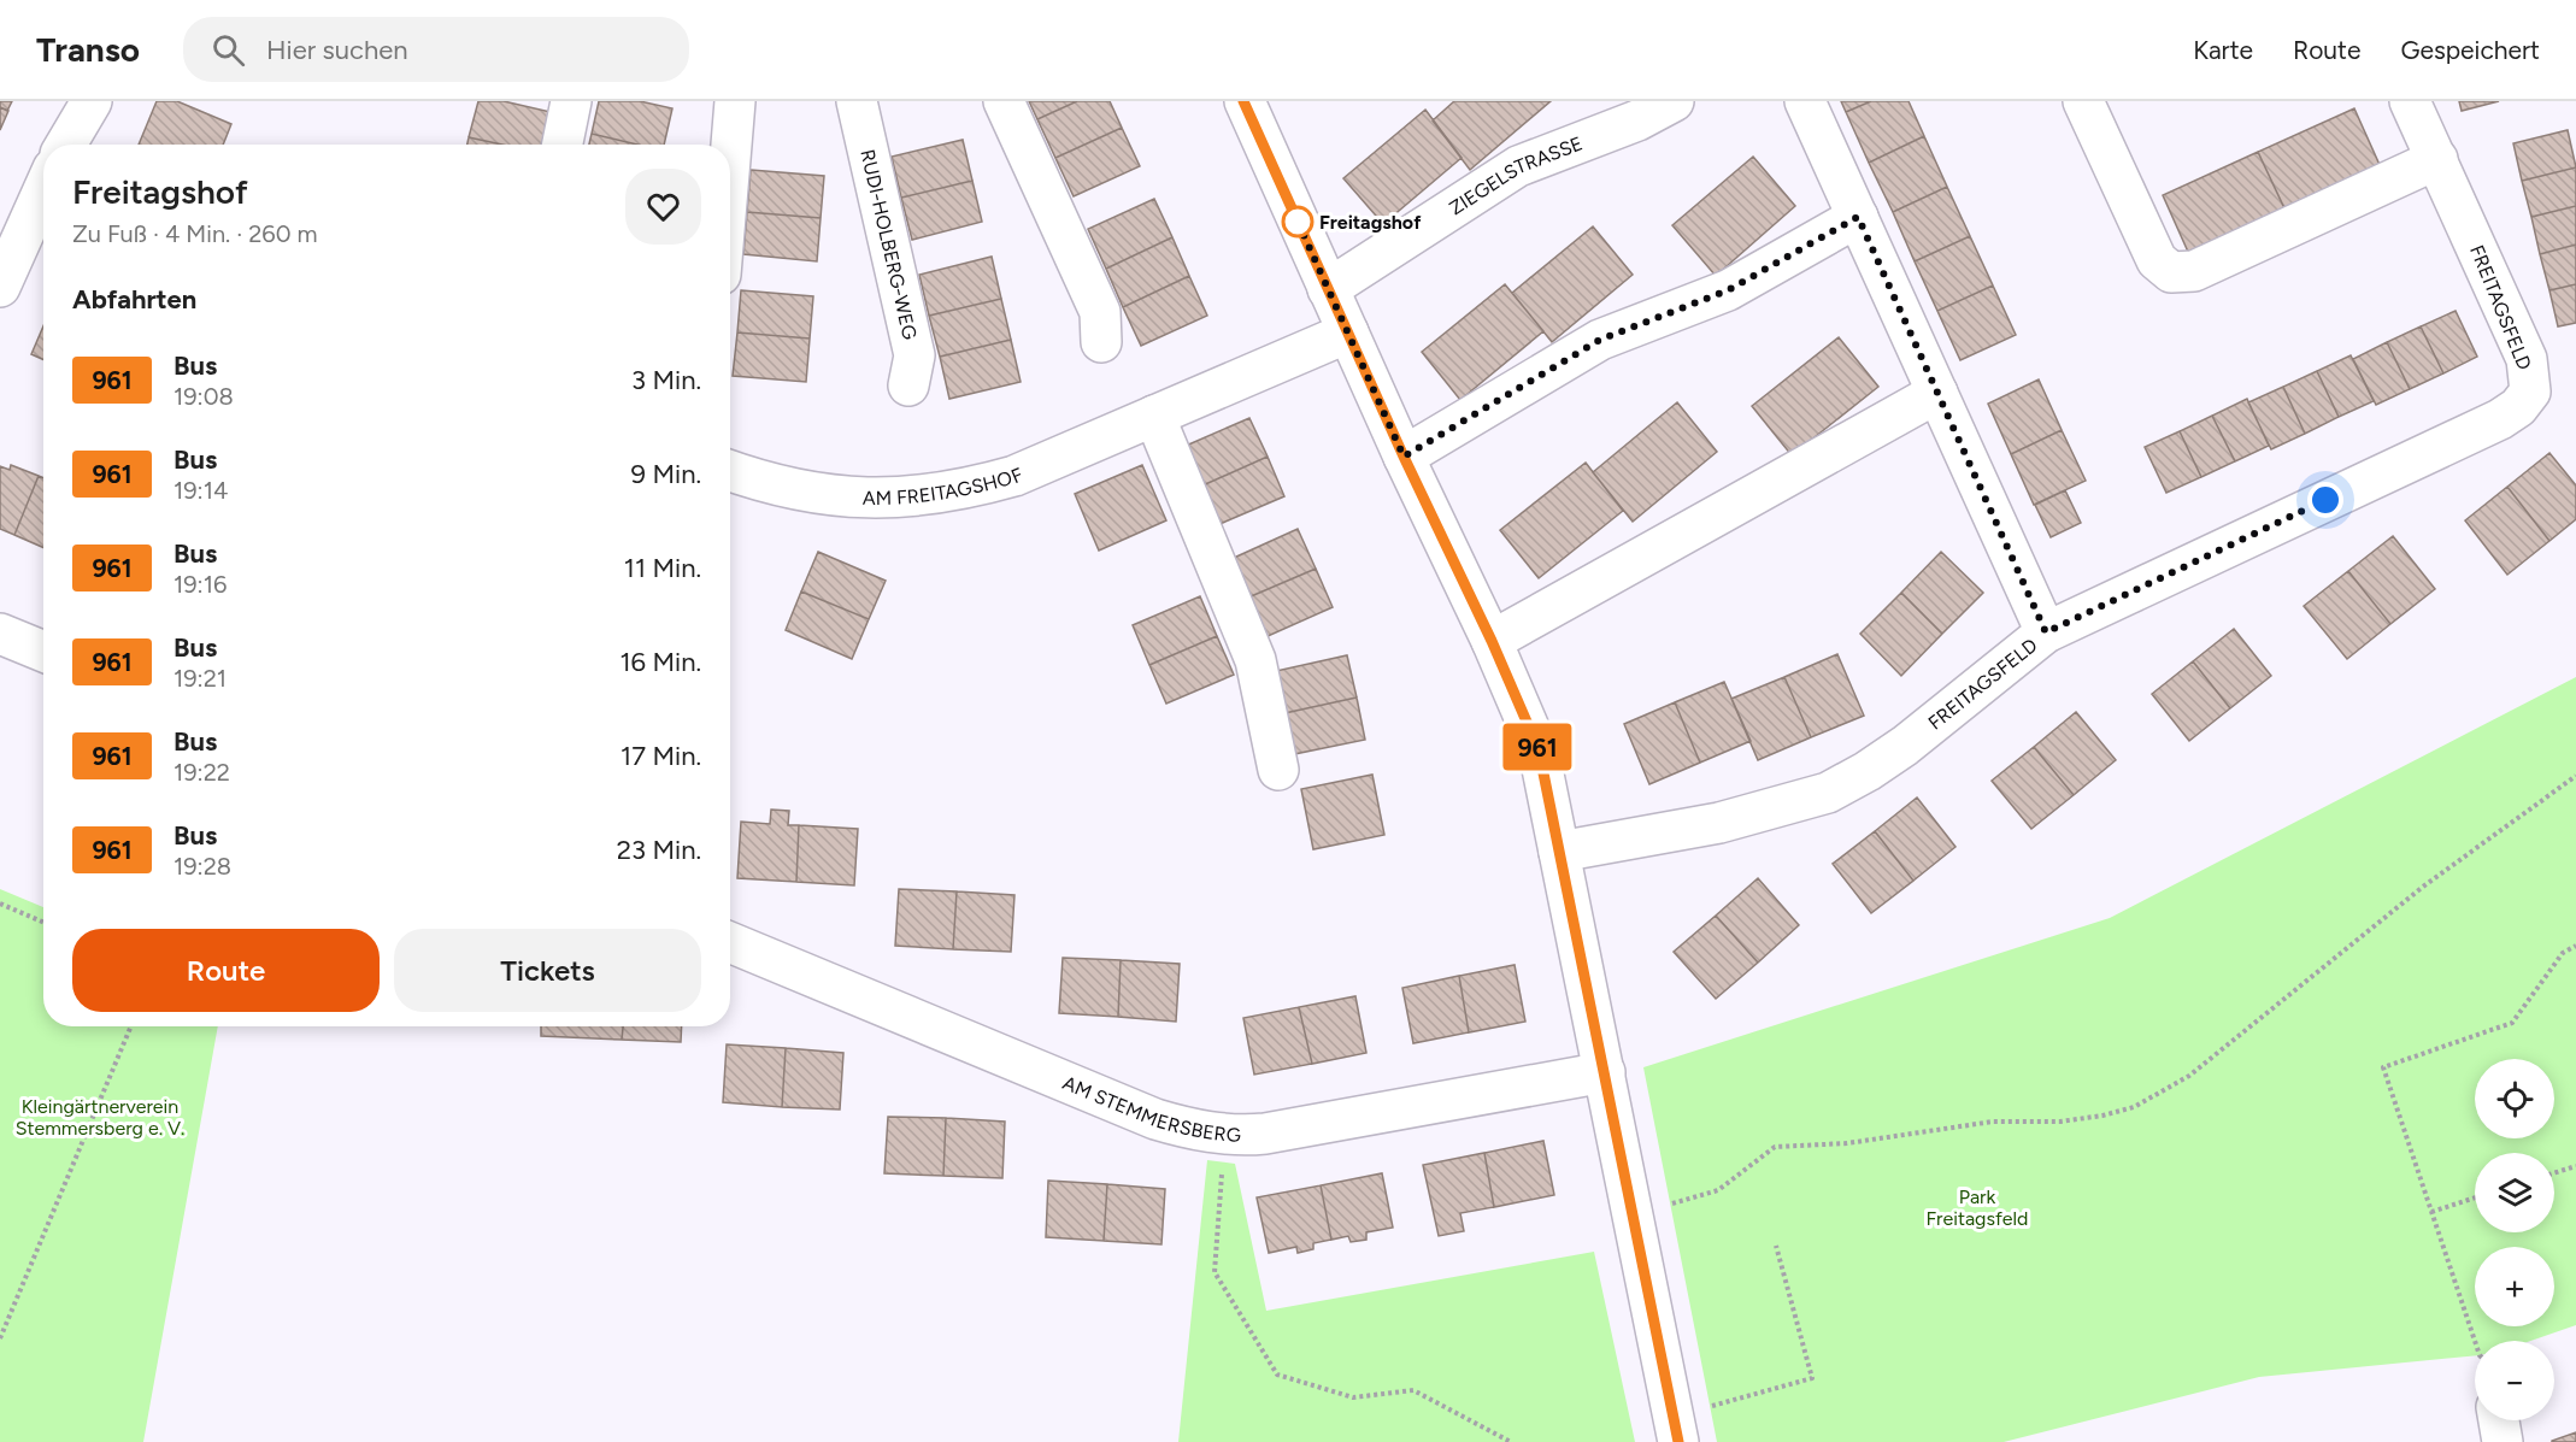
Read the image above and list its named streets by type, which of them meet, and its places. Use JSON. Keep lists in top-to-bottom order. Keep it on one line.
{"streets":{"street":["ZIEGELSTRASSE","RUDI-HOLBERG-WEG","FREITAGSFELD","AM FREITAGSHOF","AM STEMMERSBERG"]},"parks":["Kleingärtnerverein Stemmersberg e. V.","Park Freitagsfeld"],"places":["Freitagshof"],"lines":["bus line 961"],"page":{"header":"Transo","search":"Hier suchen","nav":["Karte","Route","Gespeichert"],"on_map":"961","heading":[["Freitagshof","Zu Fuß · 4 Min. · 260 m"],"Abfahrten"],"list":[{"mark":"961","name":"Bus","note":"19:08","value":"3 Min."},{"mark":"961","name":"Bus","note":"19:14","value":"9 Min."},{"mark":"961","name":"Bus","note":"19:16","value":"11 Min."},{"mark":"961","name":"Bus","note":"19:21","value":"16 Min."},{"mark":"961","name":"Bus","note":"19:22","value":"17 Min."},{"mark":"961","name":"Bus","note":"19:28","value":"23 Min."}],"buttons":["Route","Tickets"],"map_buttons":["+","−"]}}
